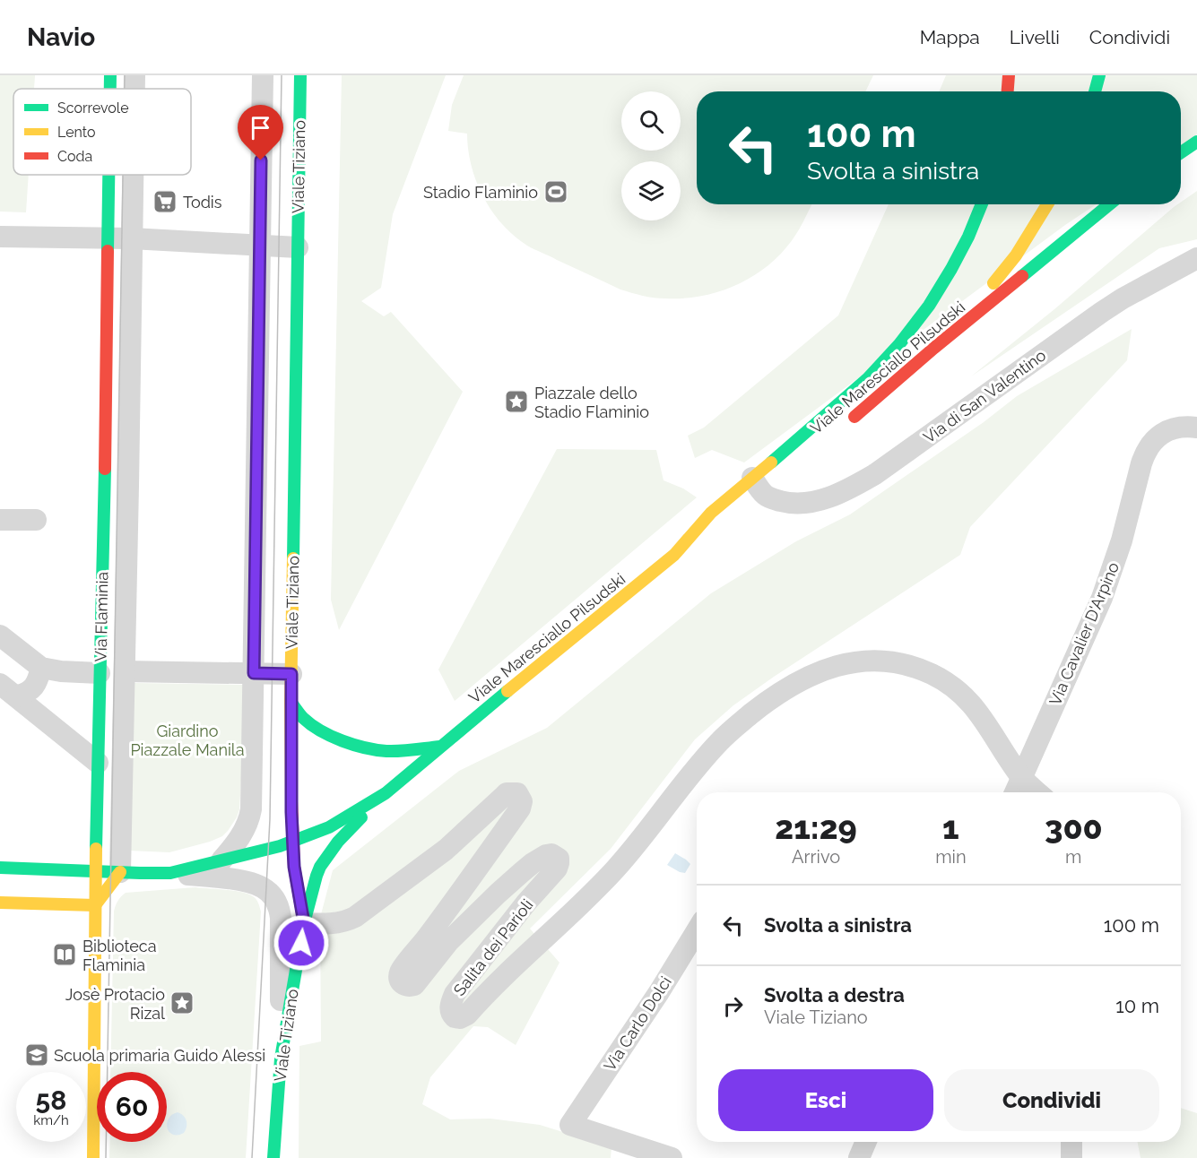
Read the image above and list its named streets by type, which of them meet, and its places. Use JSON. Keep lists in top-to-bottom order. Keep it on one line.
{"streets":{"main road":["Viale Tiziano","Viale Maresciallo Pilsudski","Via Flaminia"],"street":["Via di San Valentino","Via Cavalier D'Arpino","Salita dei Parioli","Via Carlo Dolci"]},"crossings":[["Viale Tiziano","Salita dei Parioli"],["Viale Maresciallo Pilsudski","Via di San Valentino"],["Via Cavalier D'Arpino","Salita dei Parioli"]],"parks":["Giardino Piazzale Manila"],"places":{"sports":["Stadio Flaminio"],"supermarket":["Todis"],"place":["Piazzale dello Stadio Flaminio","Josè Protacio Rizal"],"library":["Biblioteca Flaminia"],"school or university":["Scuola primaria Guido Alessi"]},"legend":["Scorrevole","Lento","Coda"],"page":{"header":"Navio","nav":["Mappa","Livelli","Condividi"],"turn":["100 m","Svolta a sinistra"],"eta":["21:29","Arrivo","1","min","300","m"],"list":[{"name":"Svolta a sinistra","value":"100 m"},{"name":"Svolta a destra","note":"Viale Tiziano","value":"10 m"}],"buttons":["Esci","Condividi"],"speed":"58 km/h","limit":"60"}}
